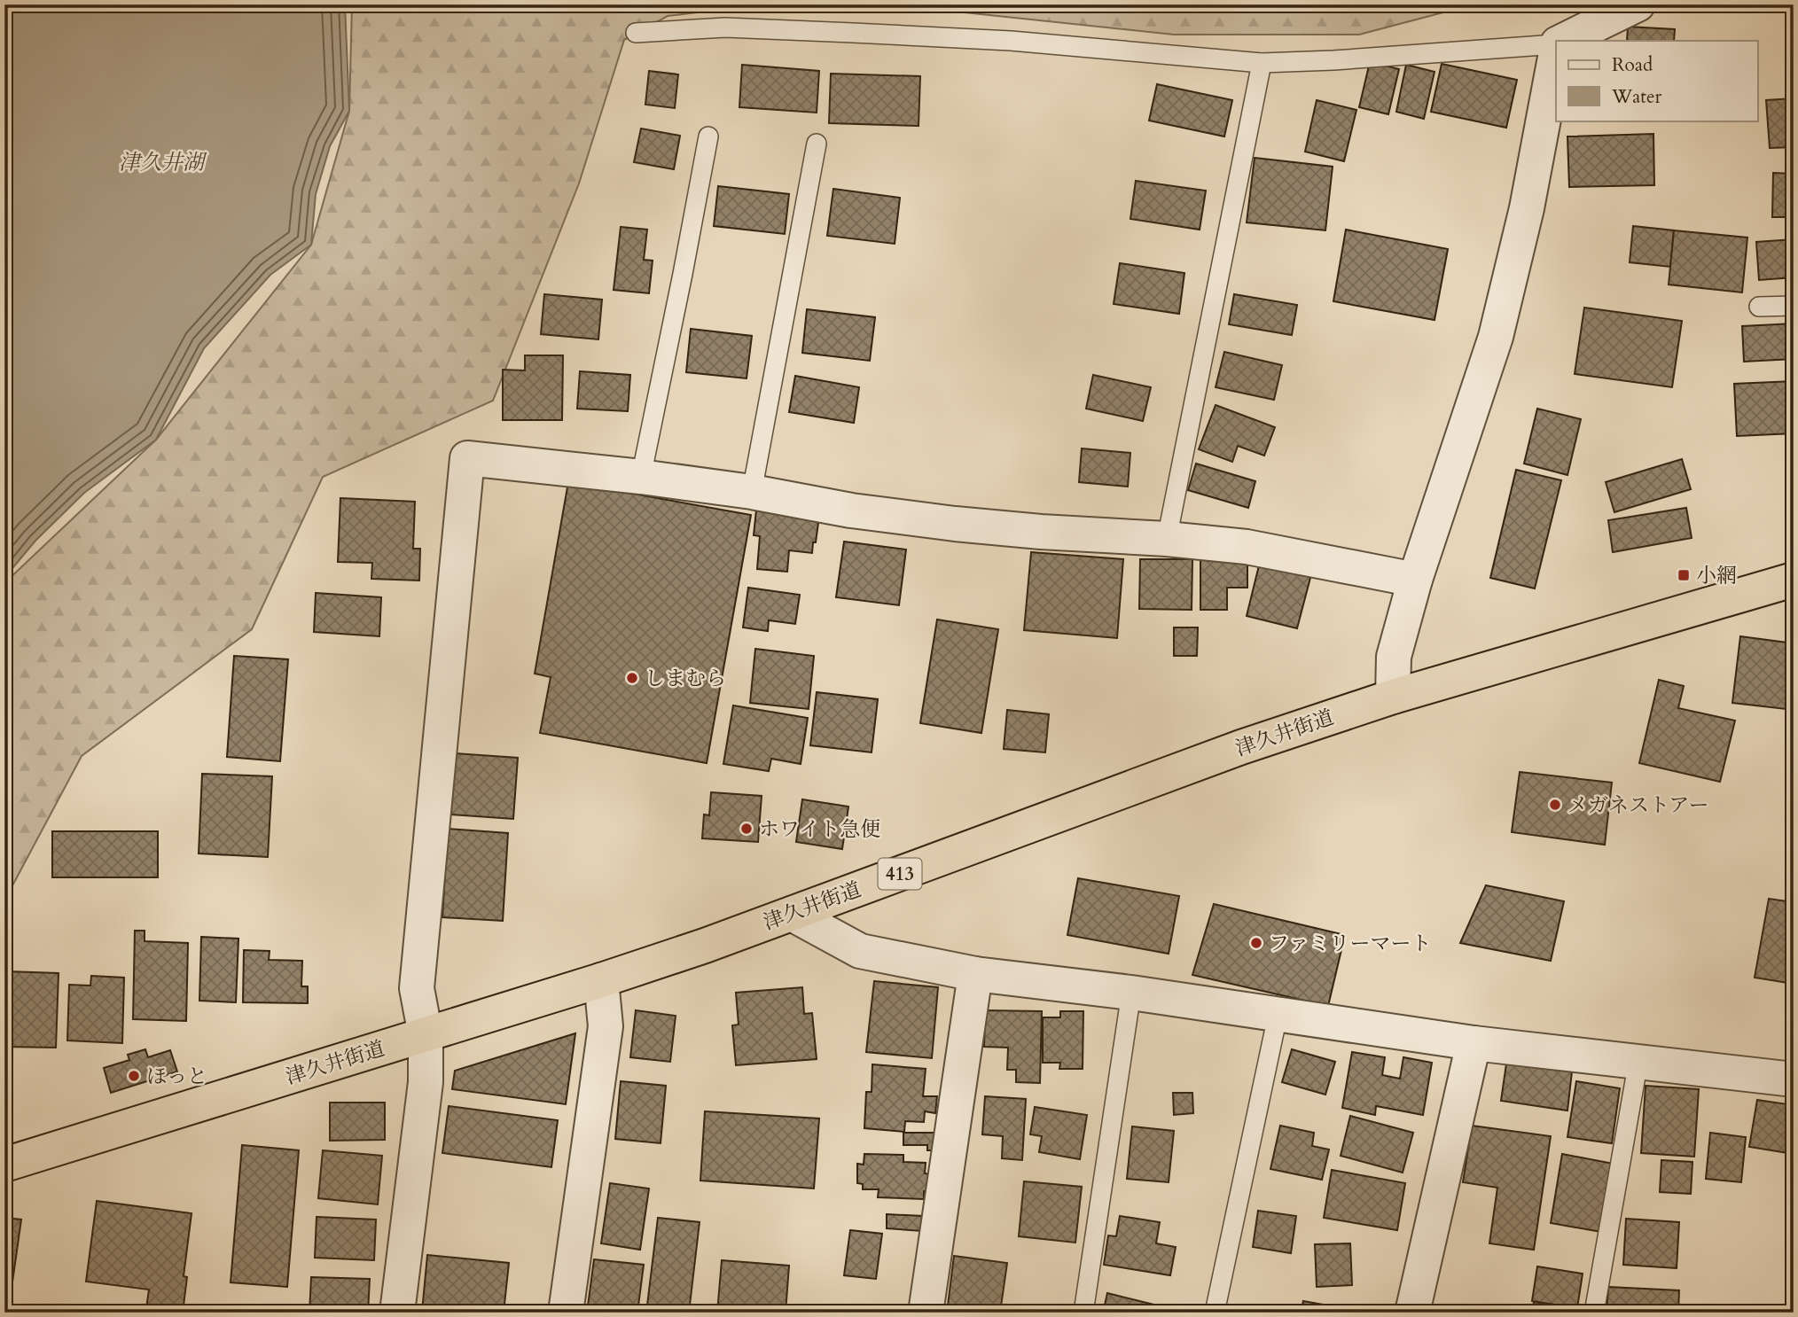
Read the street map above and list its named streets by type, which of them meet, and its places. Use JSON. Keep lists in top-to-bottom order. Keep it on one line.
{"streets":{"highway":["津久井街道","413"]},"water":["津久井湖"],"places":{"transit":["小網"],"other":["しまむら","メガネストアー","ホワイト急便","ファミリーマート","ほっと"]},"legend":["Road","Water"]}
